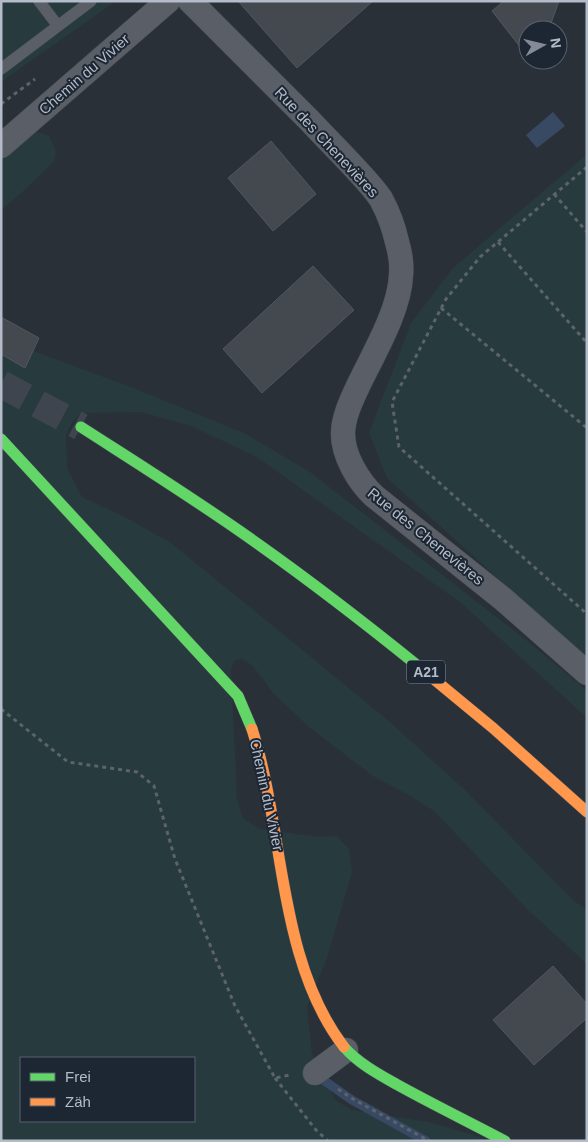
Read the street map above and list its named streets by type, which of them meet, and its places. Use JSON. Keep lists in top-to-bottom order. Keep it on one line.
{"streets":{"main road":["Chemin du Vivier","A21"],"street":["Rue des Chenevières"]},"legend":["Frei","Zäh"],"north":"right"}
